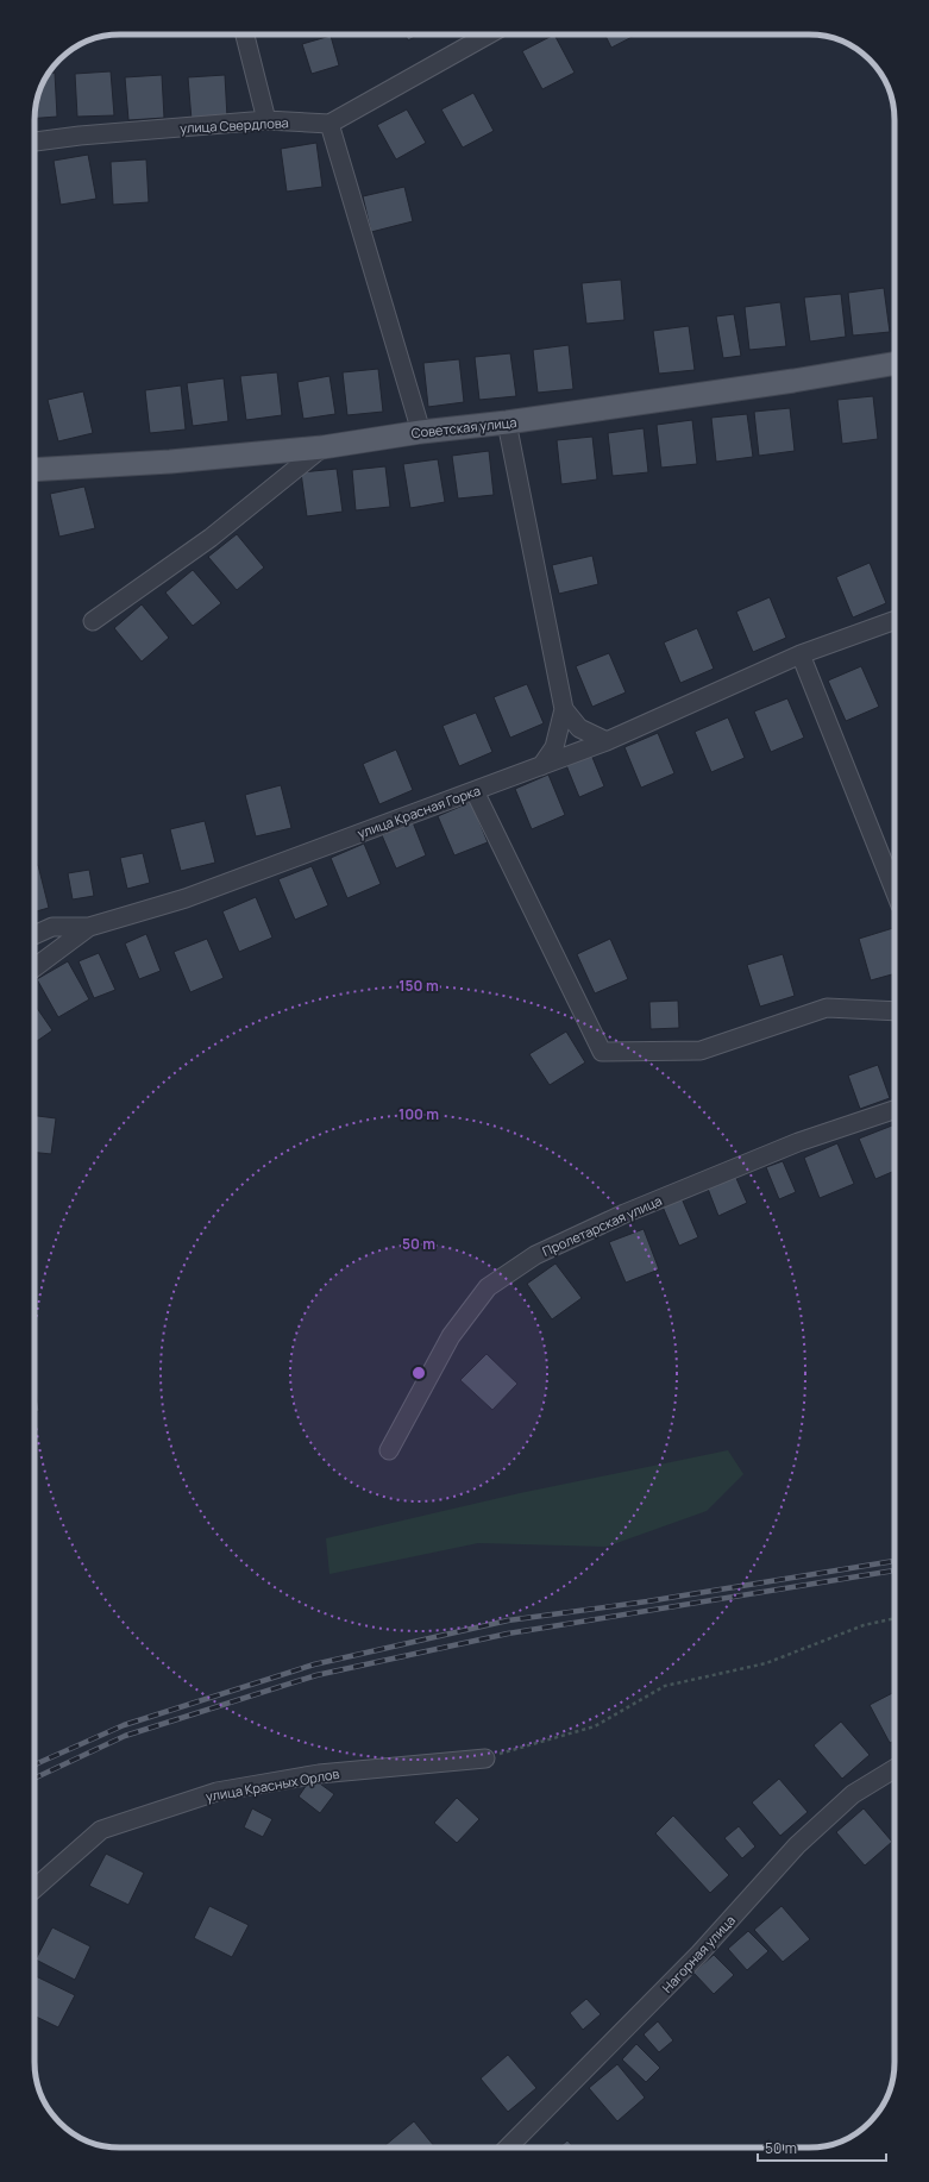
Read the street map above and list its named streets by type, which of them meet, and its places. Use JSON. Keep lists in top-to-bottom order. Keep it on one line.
{"streets":{"main road":["Советская улица"],"street":["улица Свердлова","улица Красная Горка","Пролетарская улица","улица Красных Орлов","Нагорная улица"]},"scale_bar":"50 m","rings":["150 m","100 m","50 m"]}
